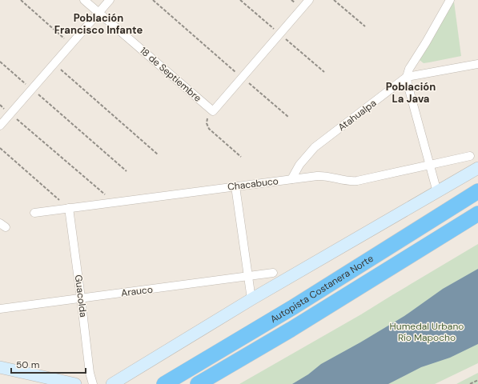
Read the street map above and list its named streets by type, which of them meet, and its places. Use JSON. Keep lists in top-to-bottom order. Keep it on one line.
{"streets":{"highway":["Autopista Costanera Norte"],"street":["18 de Septiembre","Atahualpa","Chacabuco","Arauco","Guacolda"]},"crossings":[["Atahualpa","Chacabuco"],["Chacabuco","Guacolda"],["Arauco","Guacolda"]],"districts":["Población Francisco Infante","Población La Java"],"parks":["Humedal Urbano Río Mapocho"],"scale_bar":"50 m"}
